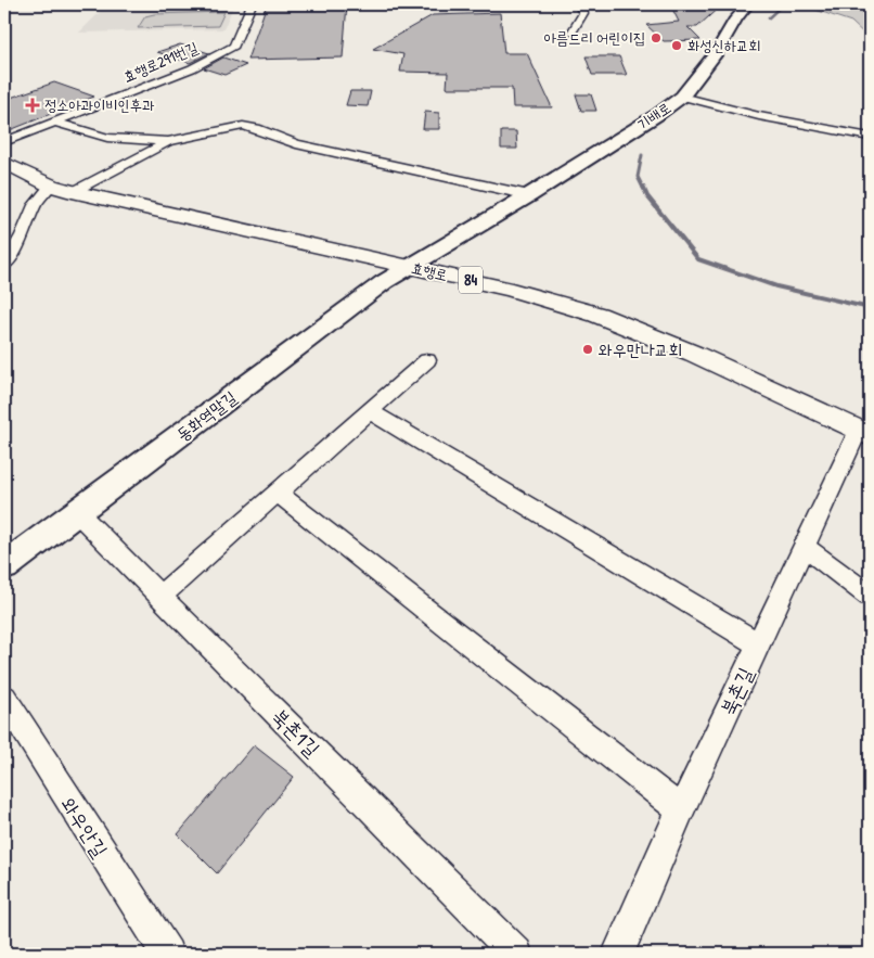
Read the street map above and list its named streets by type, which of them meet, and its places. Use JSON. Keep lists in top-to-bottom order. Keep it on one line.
{"streets":{"main road":["효행로","84"],"street":["효행로291번길","기배로","동화역말길","북촌길","북촌1길","와우안길"]},"crossings":[["기배로","효행로"],["기배로","동화역말길"],["효행로","동화역말길"],["효행로","북촌길"],["동화역말길","북촌1길"]],"places":{"other":["아름드리 어린이집","화성신하교회","와우만나교회"],"health":["정소아과이비인후과"]}}
